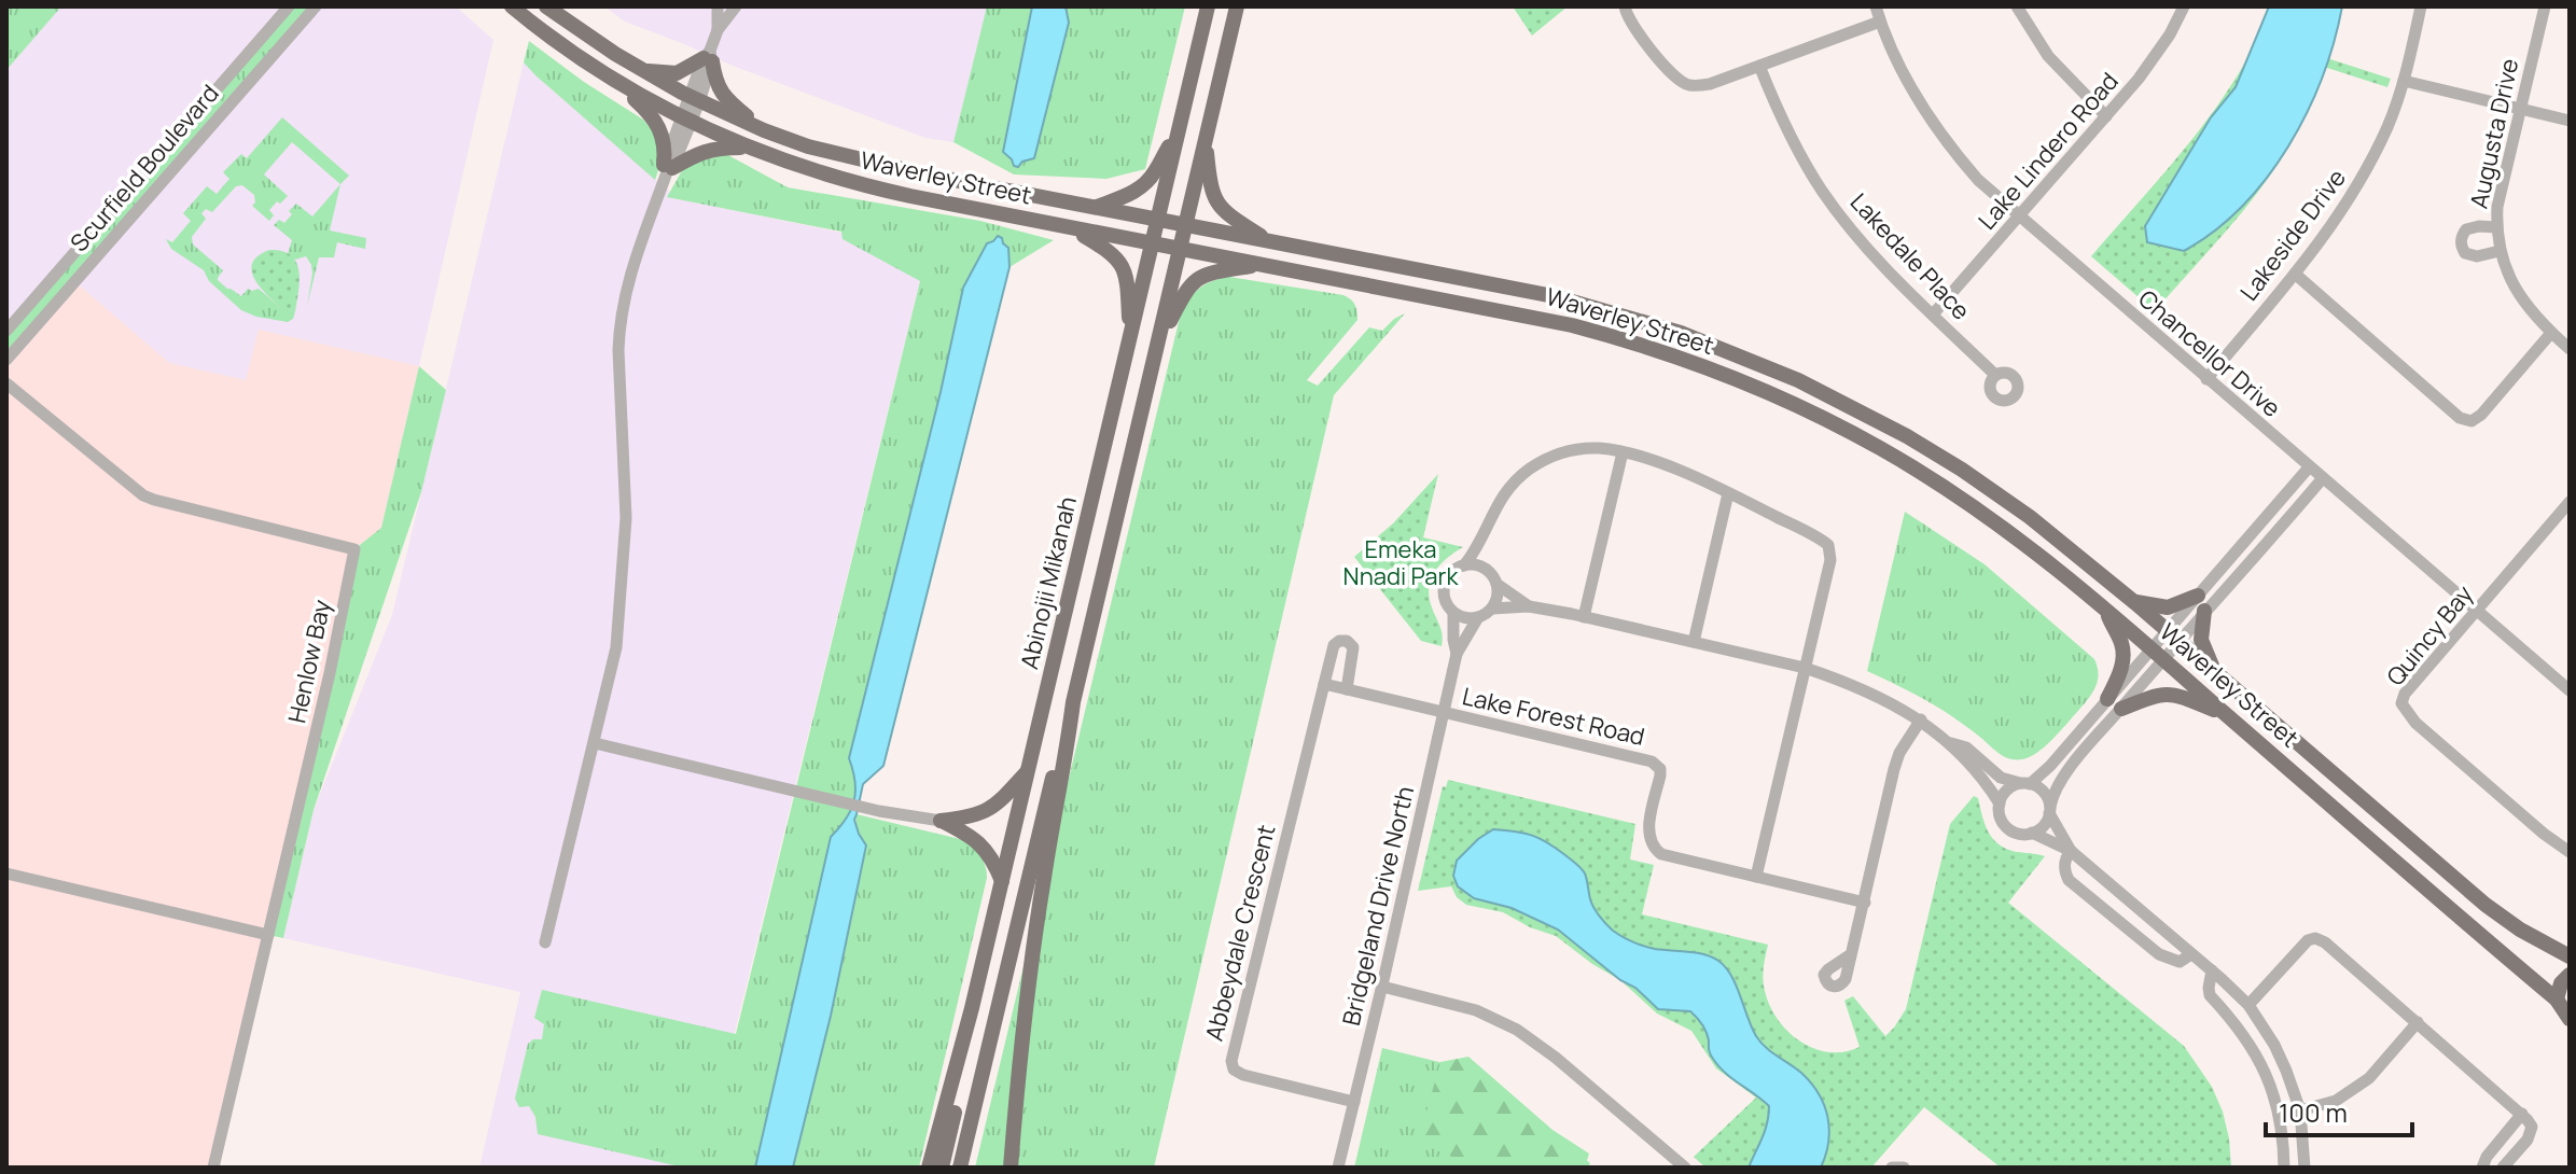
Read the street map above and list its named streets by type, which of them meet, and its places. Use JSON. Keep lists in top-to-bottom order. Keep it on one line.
{"streets":{"main road":["Waverley Street","Abinojii Mikanah"],"street":["Augusta Drive","Lake Lindero Road","Scurfield Boulevard","Lakeside Drive","Lakedale Place","Chancellor Drive","Quincy Bay","Henlow Bay","Lake Forest Road","Bridgeland Drive North","Abbeydale Crescent"]},"crossings":[["Lake Lindero Road","Lakedale Place"],["Lake Lindero Road","Chancellor Drive"],["Waverley Street","Abinojii Mikanah"],["Lakeside Drive","Chancellor Drive"],["Chancellor Drive","Quincy Bay"],["Lake Forest Road","Bridgeland Drive North"],["Bridgeland Drive North","Abbeydale Crescent"]],"parks":["Emeka Nnadi Park"],"scale_bar":"100 m"}
